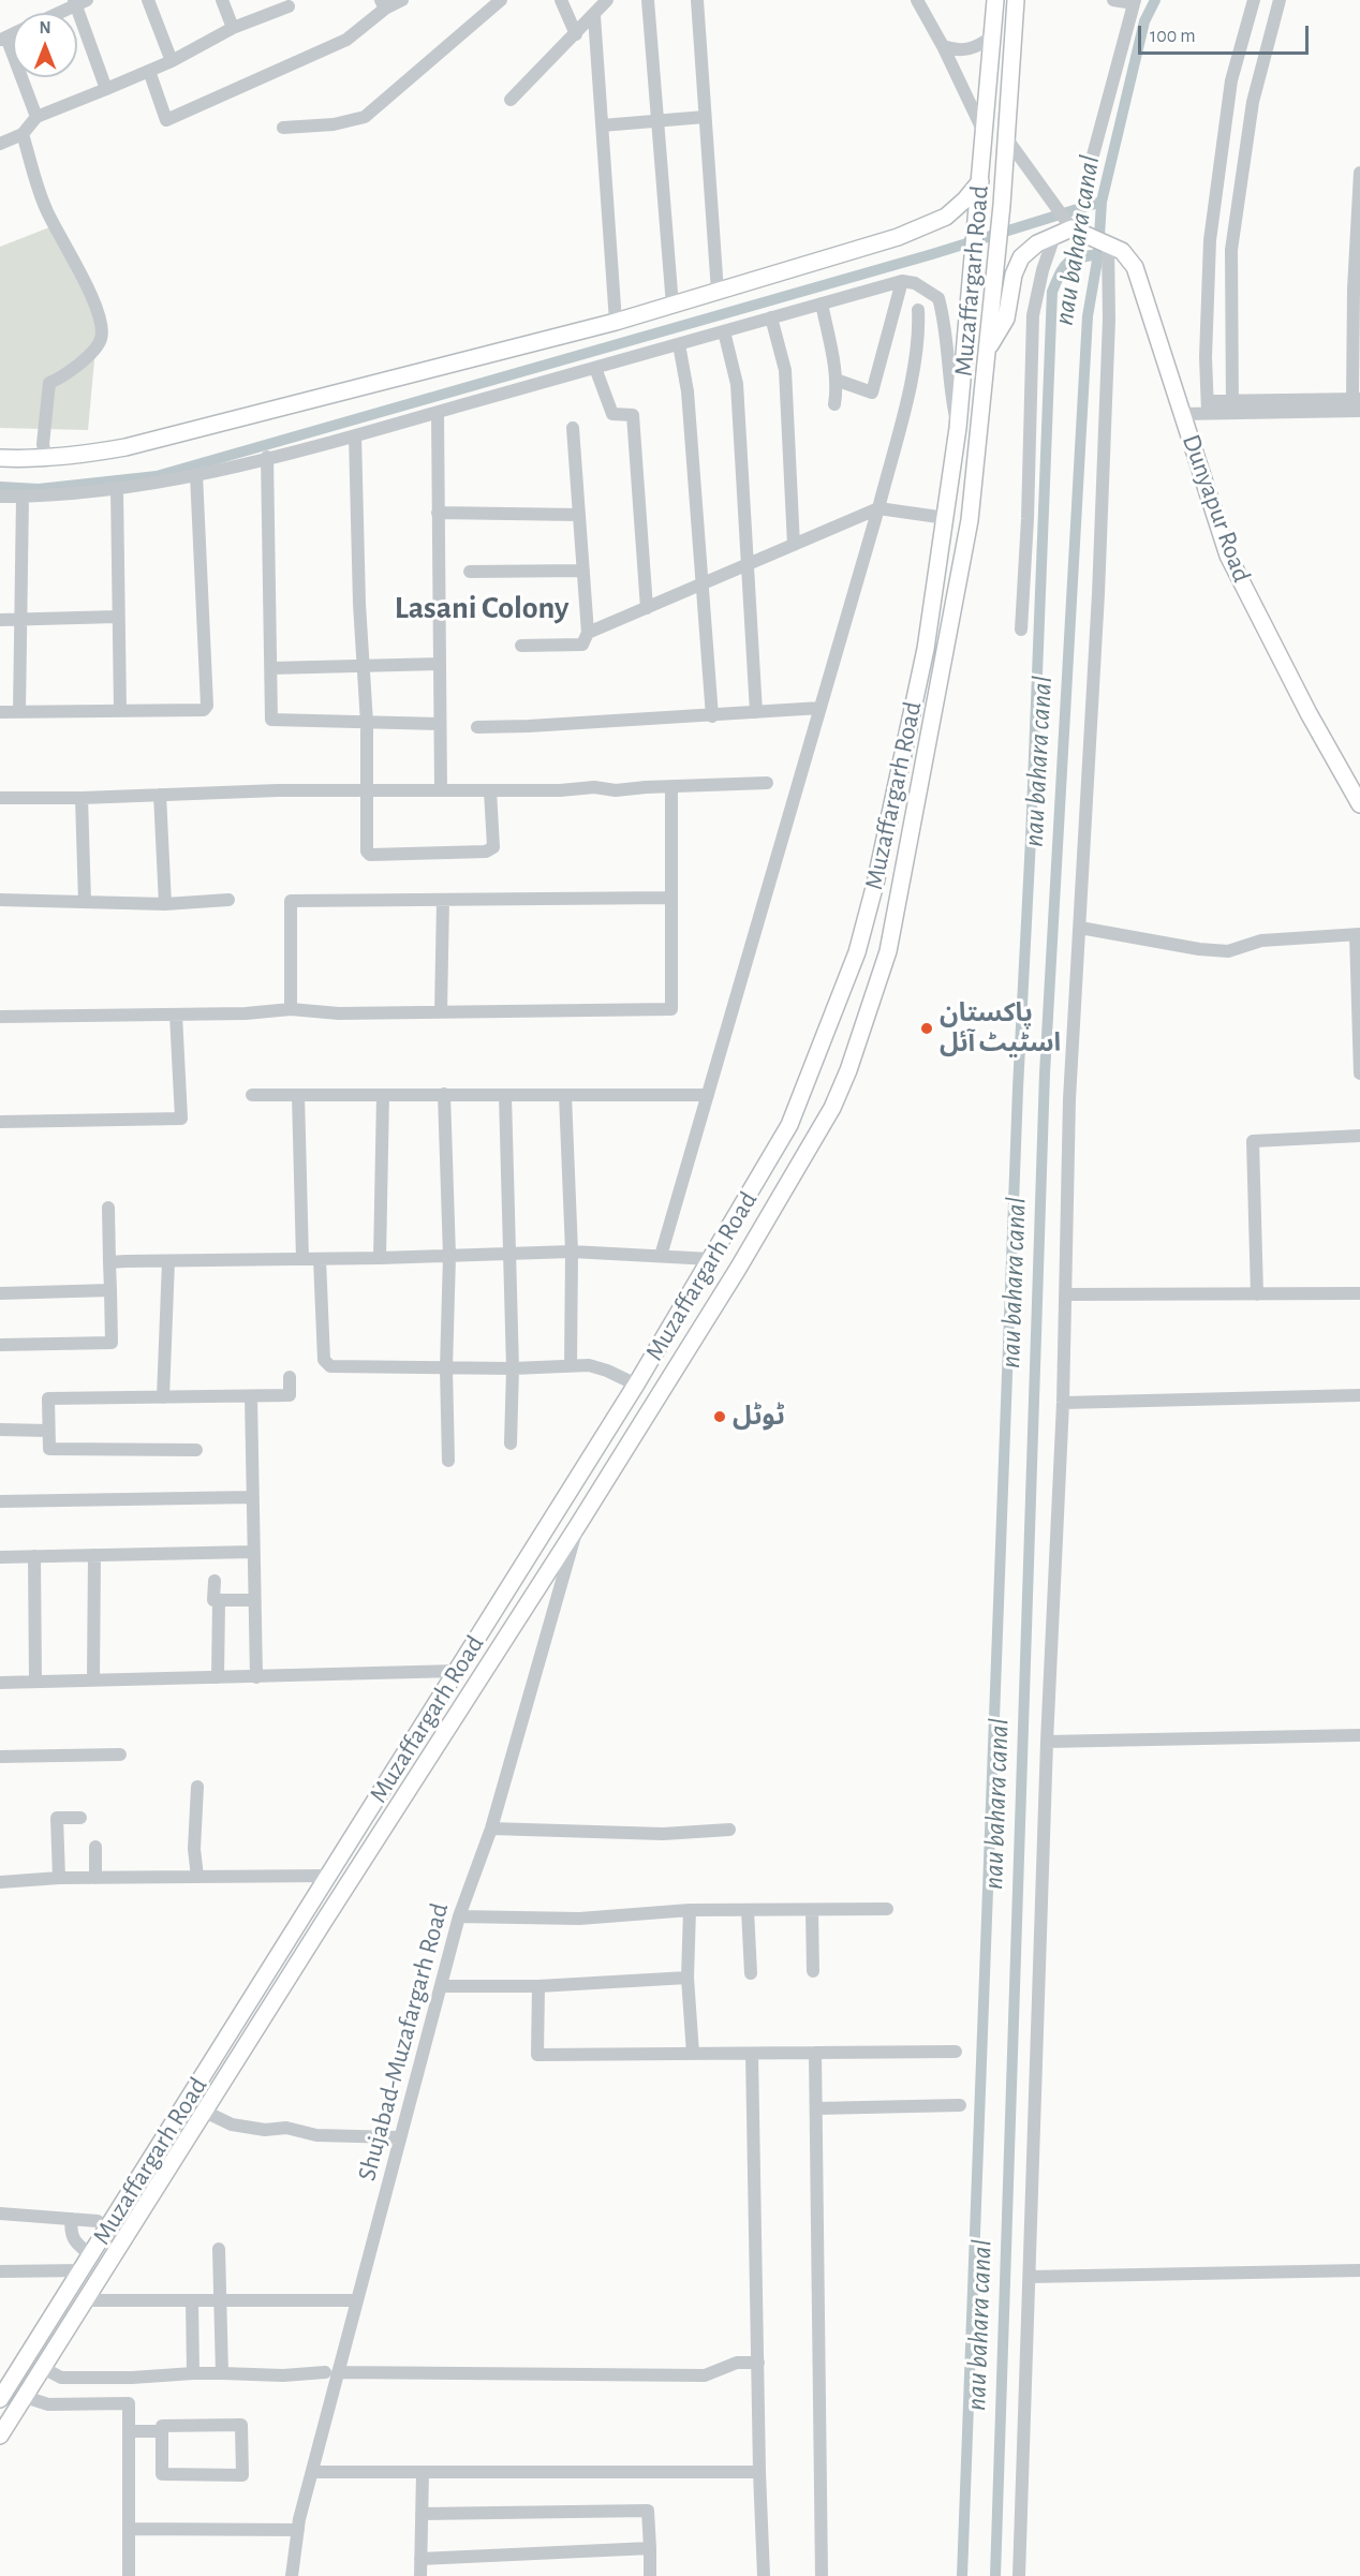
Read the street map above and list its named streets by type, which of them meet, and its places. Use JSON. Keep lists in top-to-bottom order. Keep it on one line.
{"streets":{"main road":["Muzaffargarh Road","Dunyapur Road"],"street":["Shujabad-Muzafargarh Road"]},"crossings":[["Muzaffargarh Road","Shujabad-Muzafargarh Road"]],"districts":["Lasani Colony"],"water":["nau bahara canal"],"places":["پاکستان اسٹیٹ آئل","ٹوٹل"],"scale_bar":"100 m","north":"top"}
